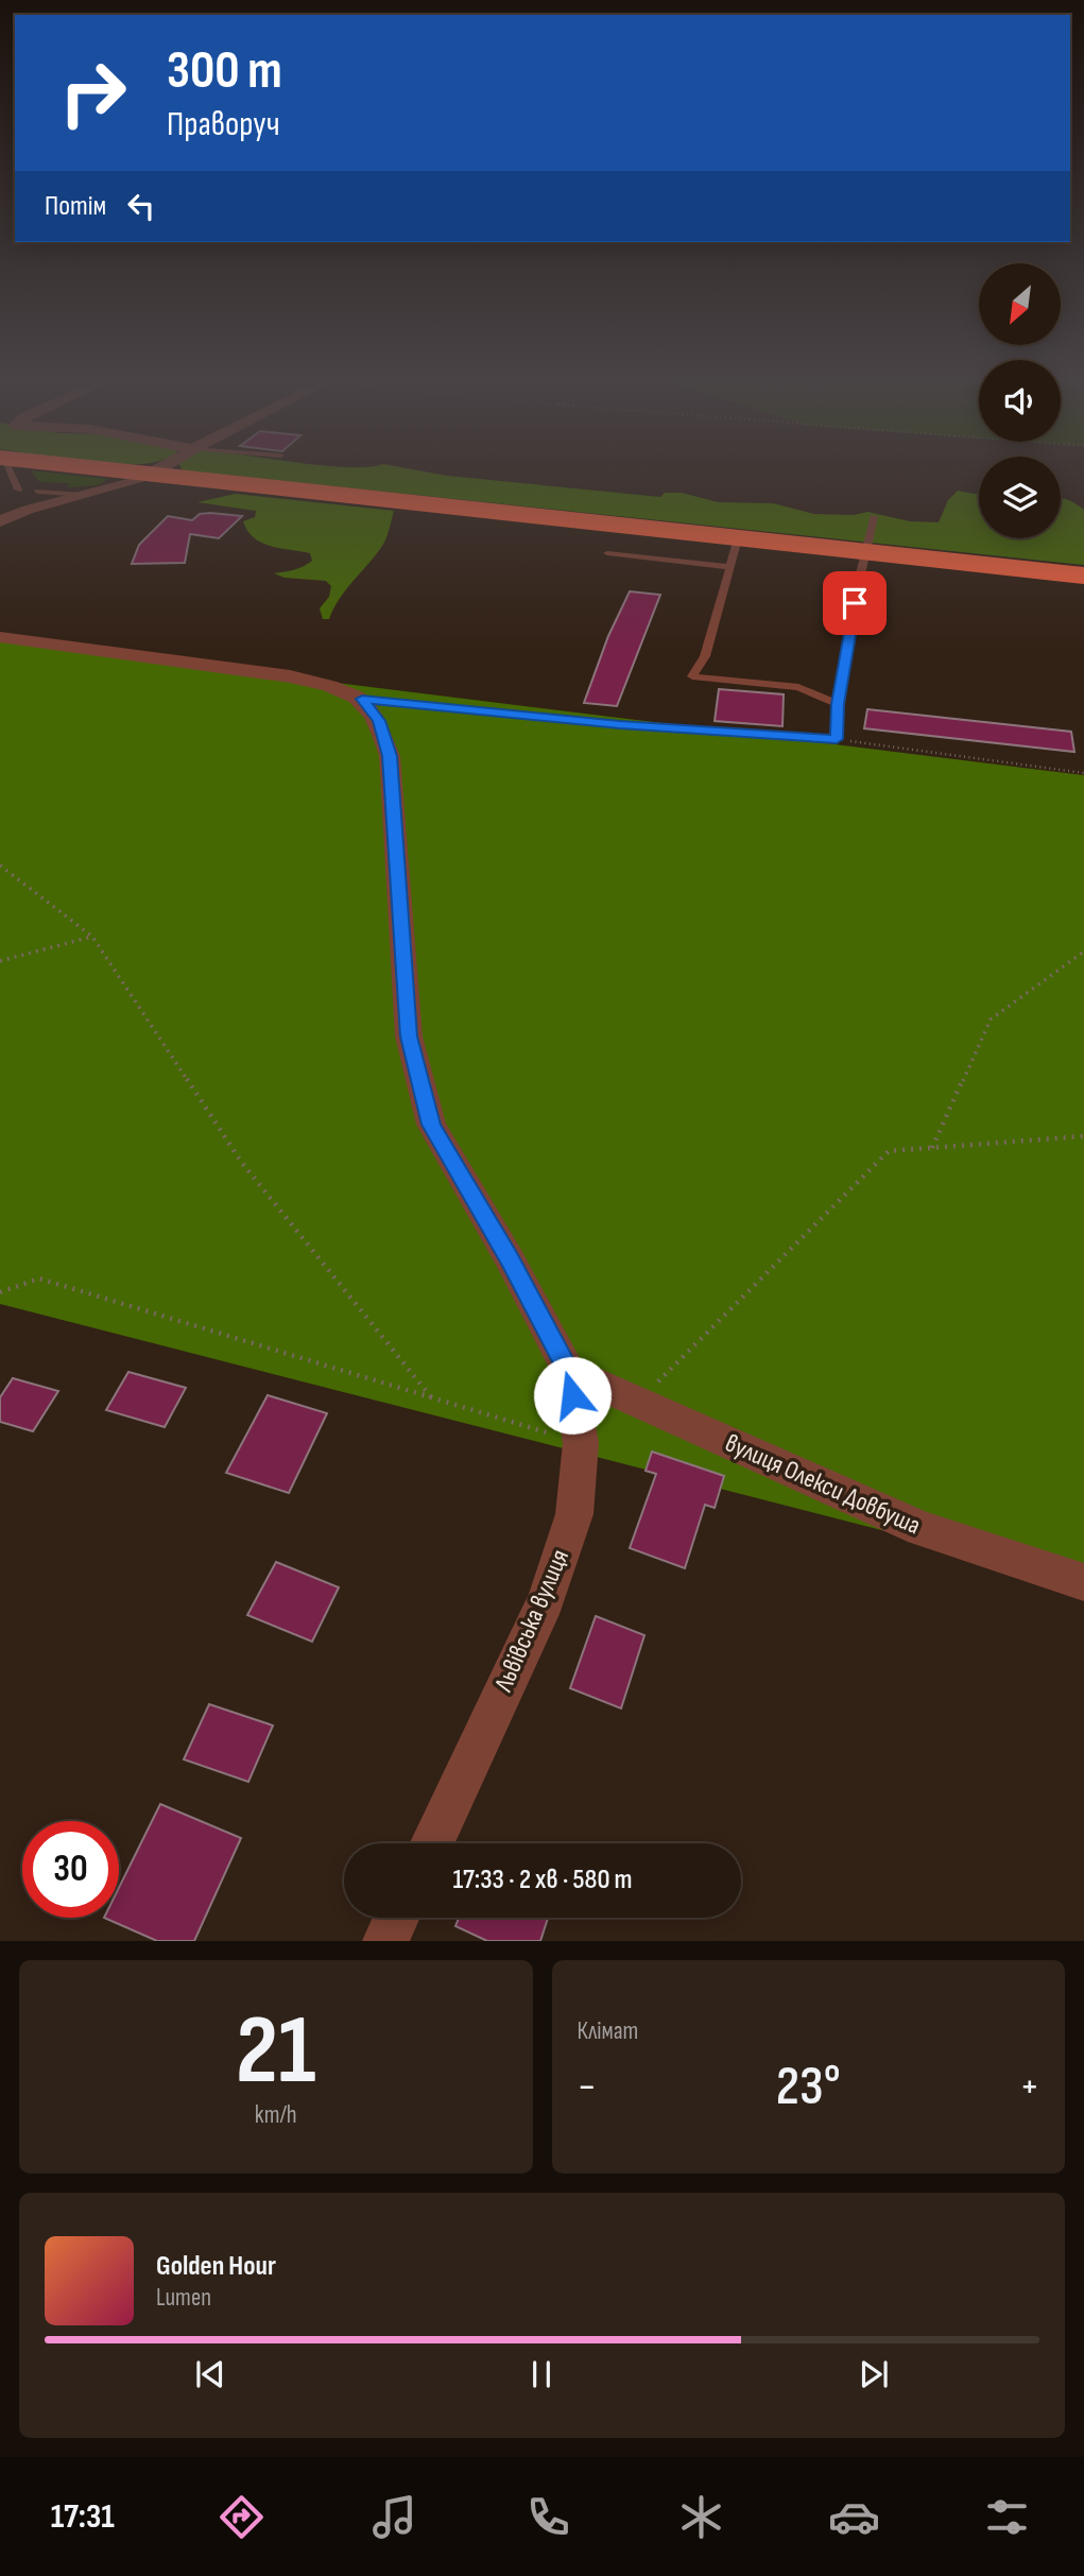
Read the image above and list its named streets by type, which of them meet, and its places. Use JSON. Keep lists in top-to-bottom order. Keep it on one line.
{"streets":{"street":["вулиця Олекси Довбуша","Львівська вулиця"]},"crossings":[["вулиця Олекси Довбуша","Львівська вулиця"]],"north":"bottom left","page":{"turn":["300 m","Праворуч"],"then":"Потім","limit":"30","trip":"17:33 · 2 хв · 580 m","tile":[["21","km/h"],"Клімат"],"heat":["−","23°","+"],"song":["Golden Hour","Lumen"],"tabs":"17:31"}}
